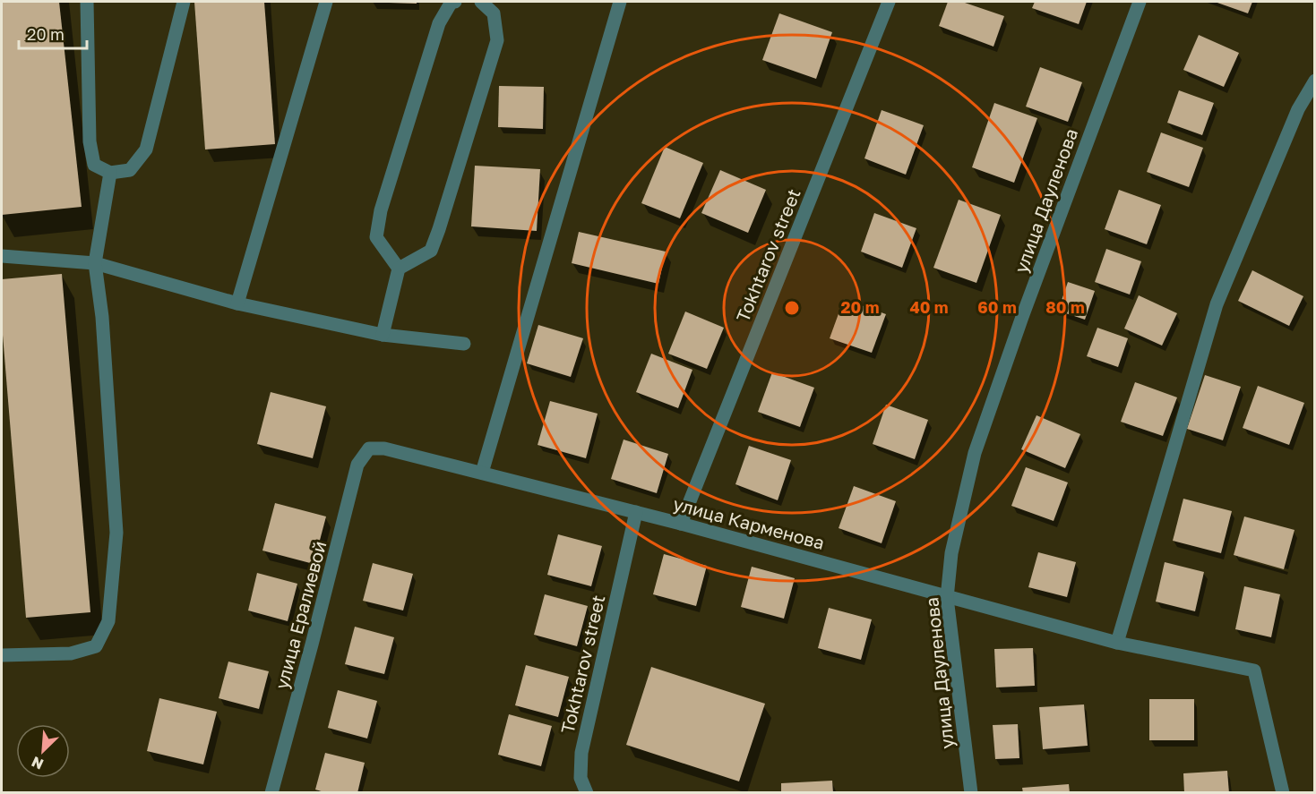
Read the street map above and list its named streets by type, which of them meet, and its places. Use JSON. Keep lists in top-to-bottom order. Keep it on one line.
{"streets":{"street":["улица Дауленова","Tokhtarov street","улица Карменова","улица Ералиевой"]},"crossings":[["улица Дауленова","улица Карменова"],["Tokhtarov street","улица Карменова"],["улица Карменова","улица Ералиевой"]],"scale_bar":"20 m","north":"bottom left","rings":["20 m","40 m","60 m","80 m"]}
